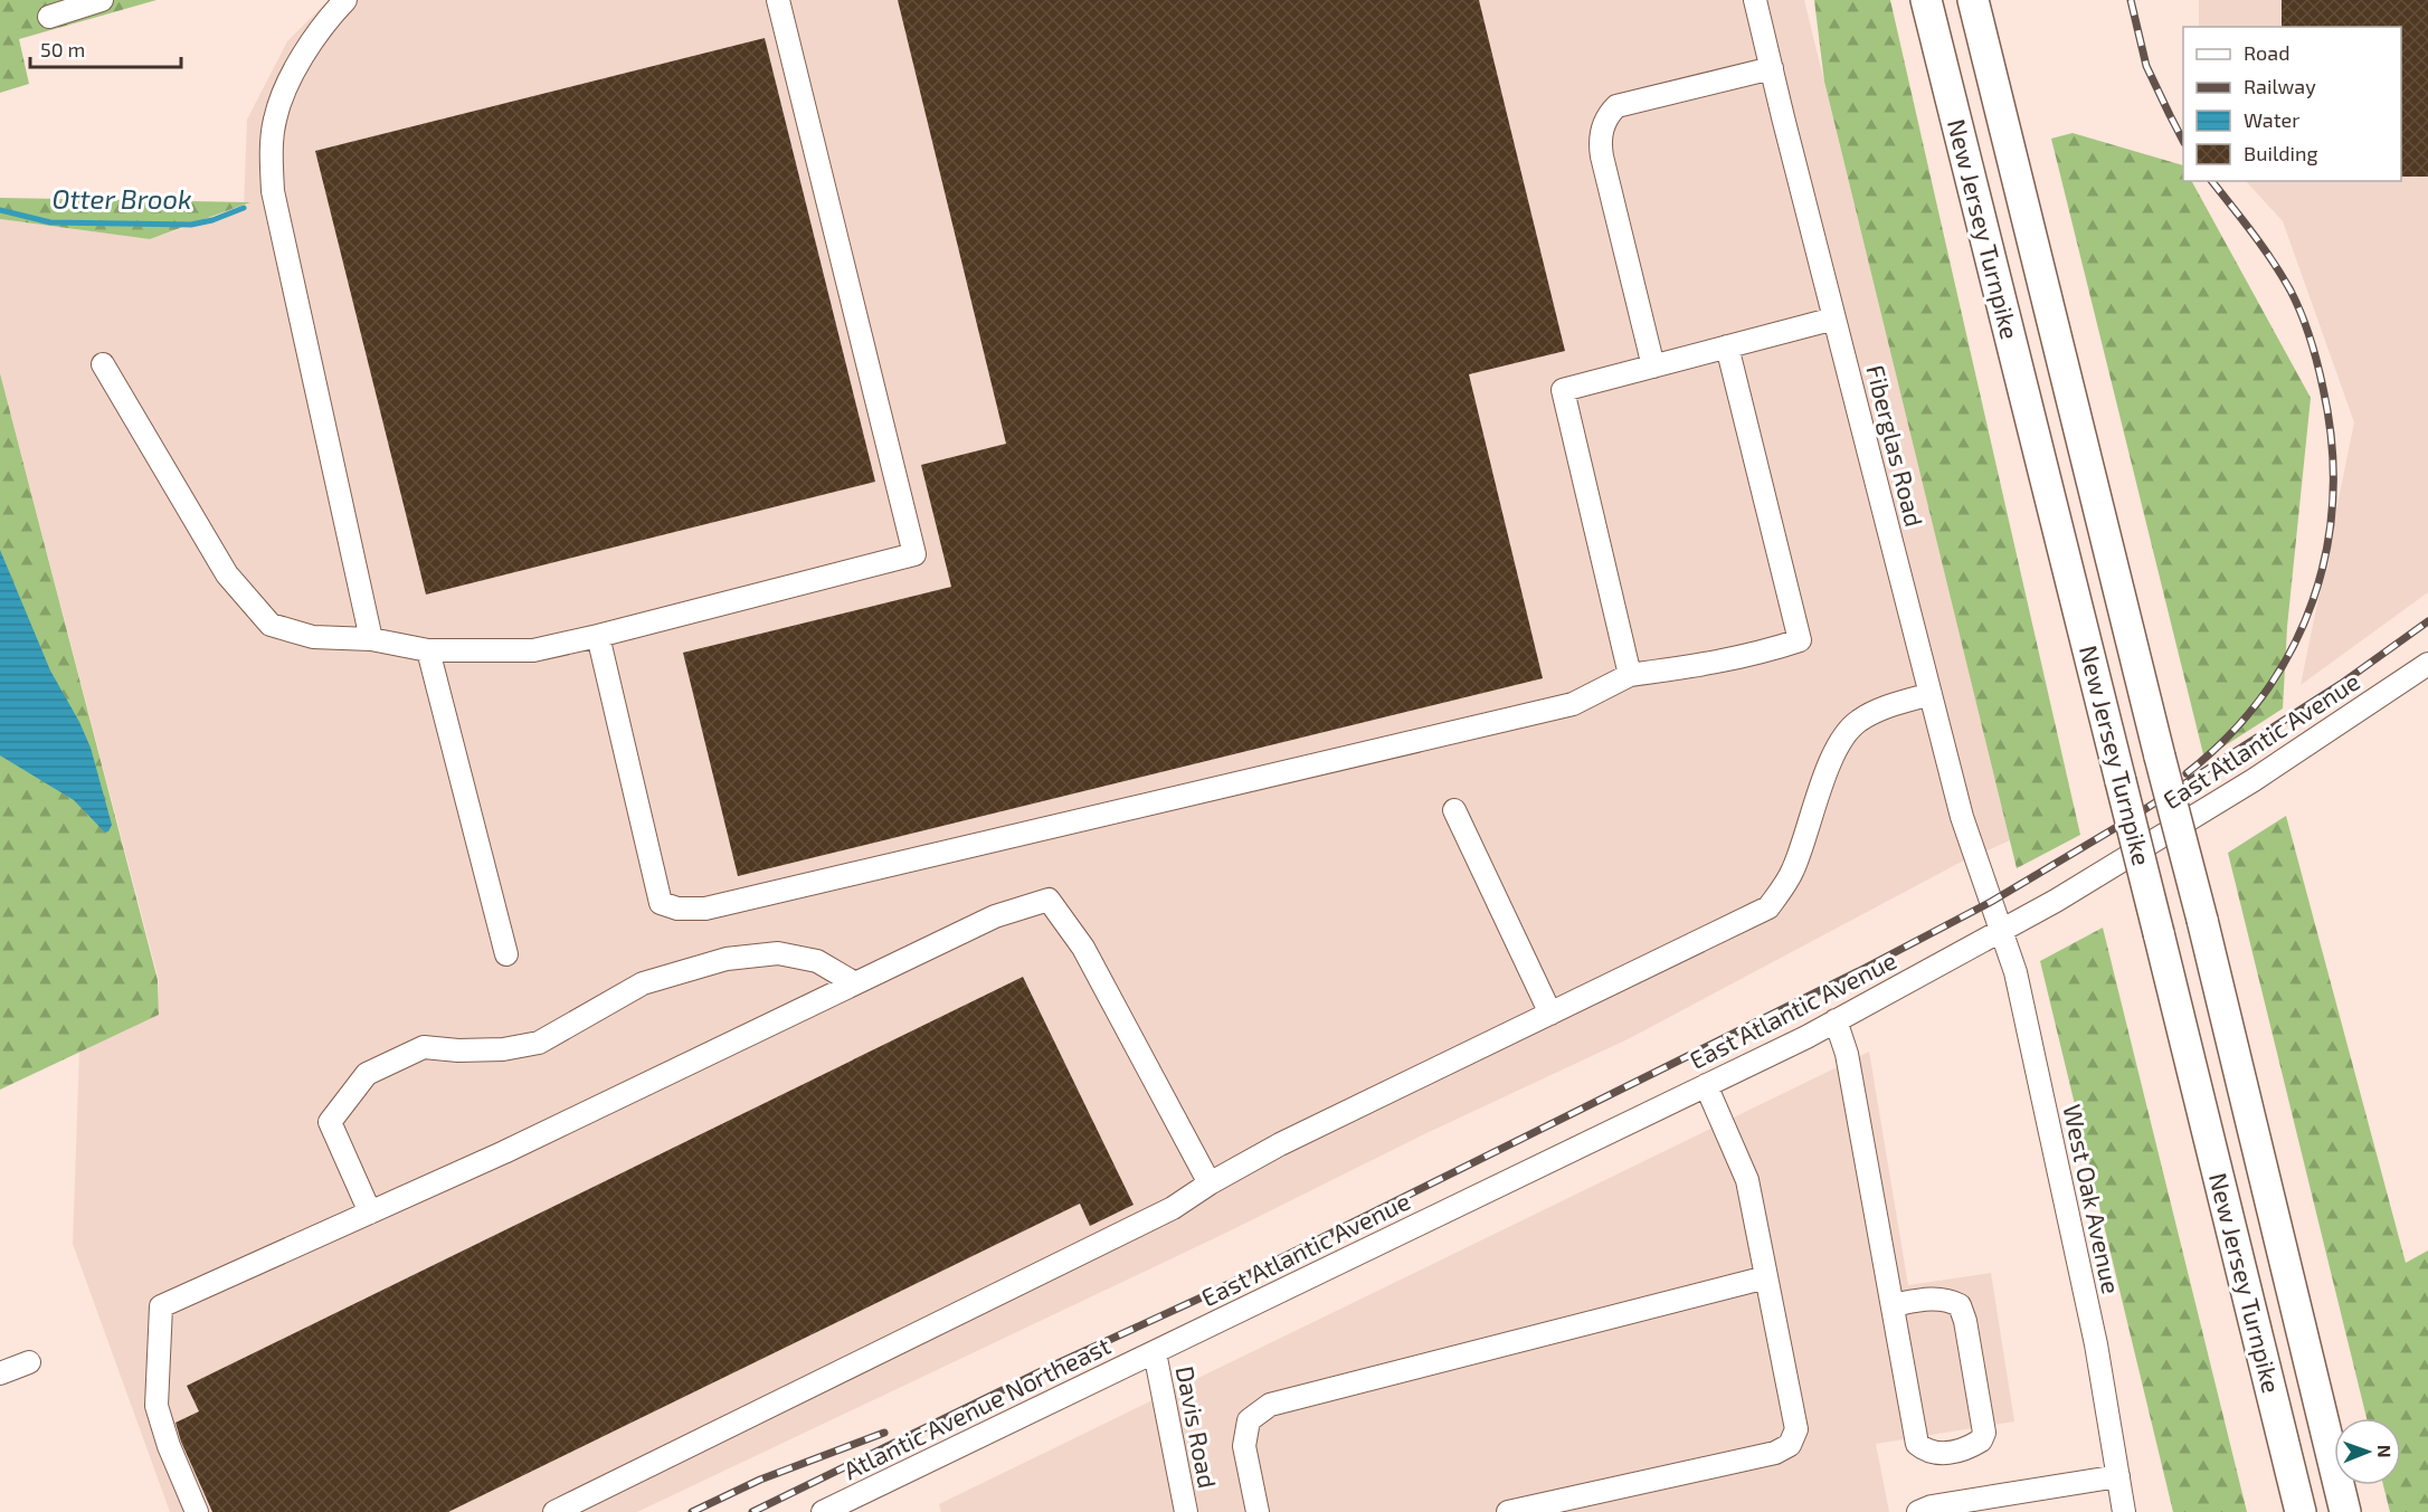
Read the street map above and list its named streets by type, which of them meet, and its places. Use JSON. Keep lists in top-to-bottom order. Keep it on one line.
{"streets":{"highway":["New Jersey Turnpike"],"street":["Fiberglas Road","East Atlantic Avenue","West Oak Avenue","Atlantic Avenue Northeast","Davis Road"]},"crossings":[["Fiberglas Road","West Oak Avenue"],["East Atlantic Avenue","West Oak Avenue"],["East Atlantic Avenue","Atlantic Avenue Northeast"],["East Atlantic Avenue","Davis Road"],["Atlantic Avenue Northeast","Davis Road"]],"water":["Otter Brook"],"legend":["Road","Railway","Water","Building"],"scale_bar":"50 m","north":"right"}
